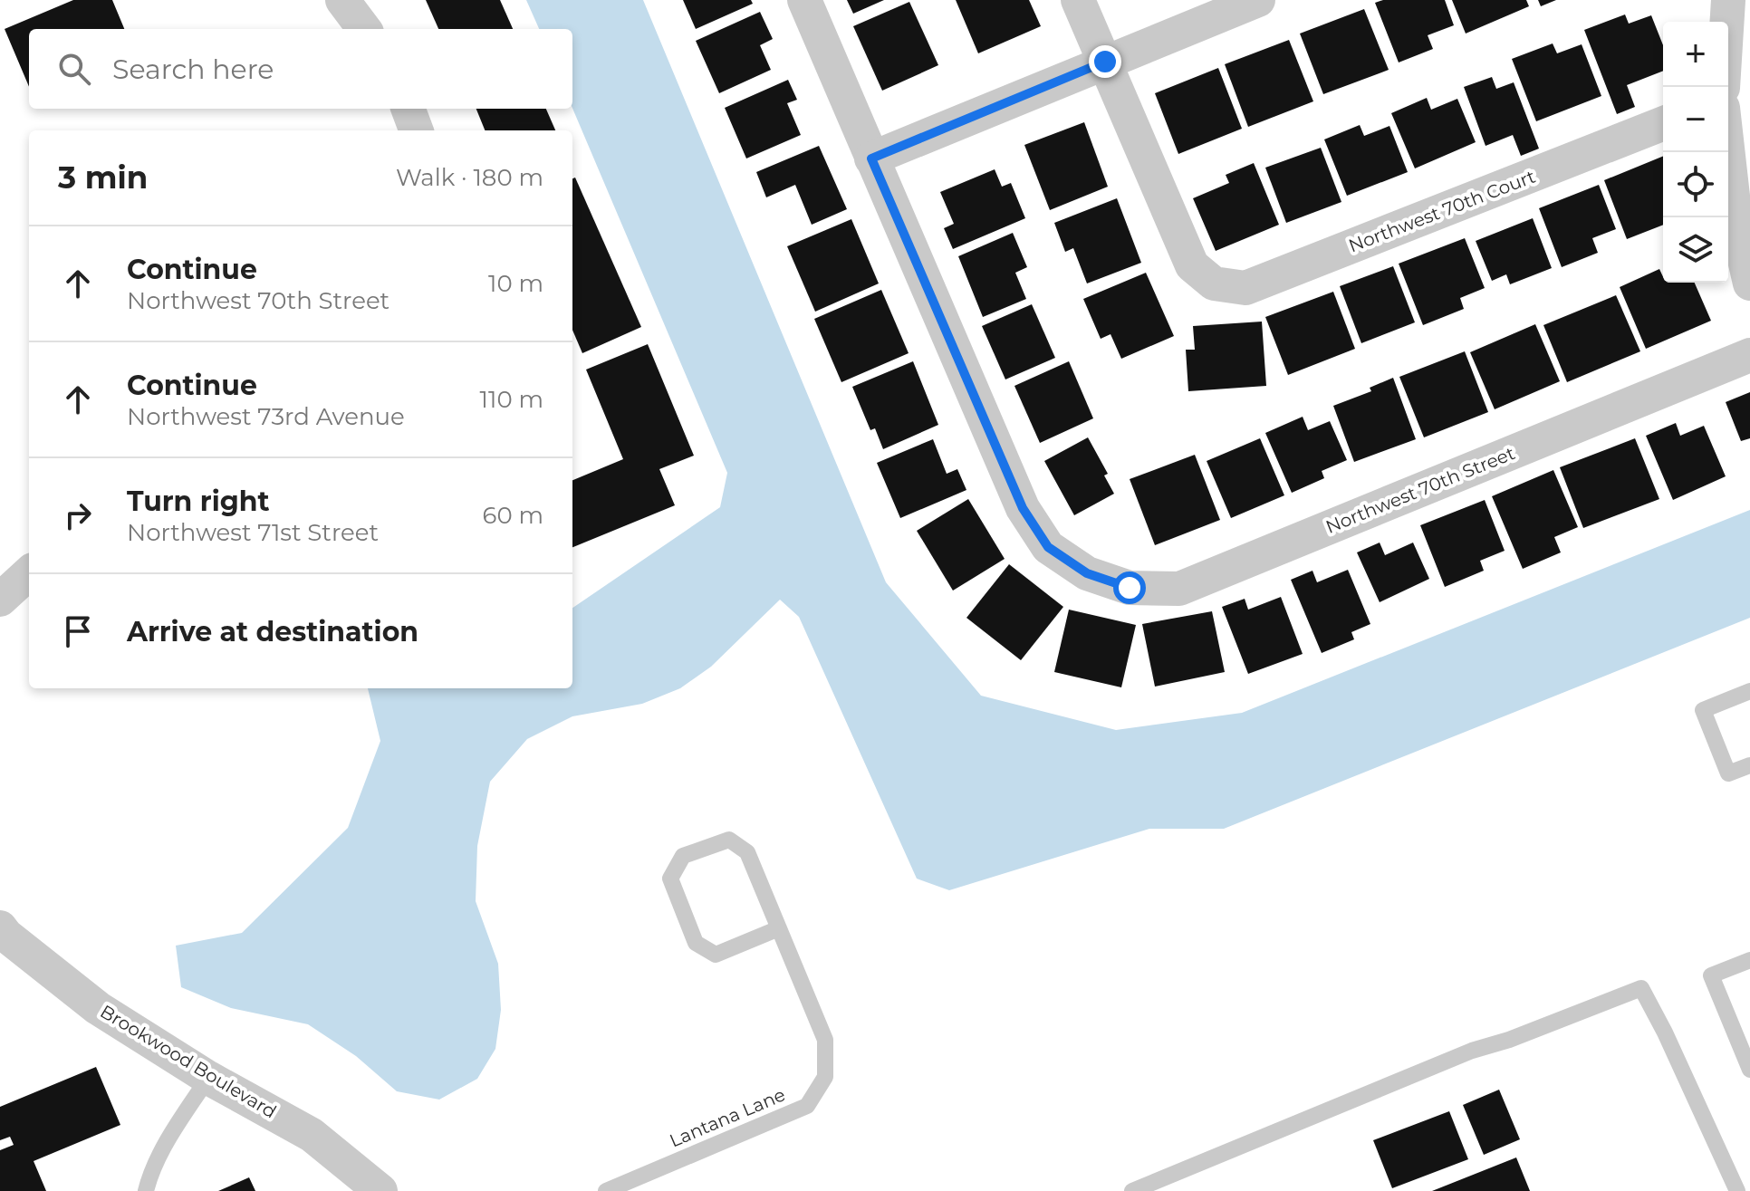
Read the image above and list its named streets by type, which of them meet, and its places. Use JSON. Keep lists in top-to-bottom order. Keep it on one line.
{"streets":{"street":["Northwest 70th Court","Northwest 70th Street","Brookwood Boulevard"],"lane":["Lantana Lane"]},"page":{"map_buttons":["+","−"],"search":"Search here","heading":["3 min","Walk · 180 m"],"list":[["Continue","Northwest 70th Street","10 m"],["Continue","Northwest 73rd Avenue","110 m"],["Turn right","Northwest 71st Street","60 m"],"Arrive at destination"]}}
